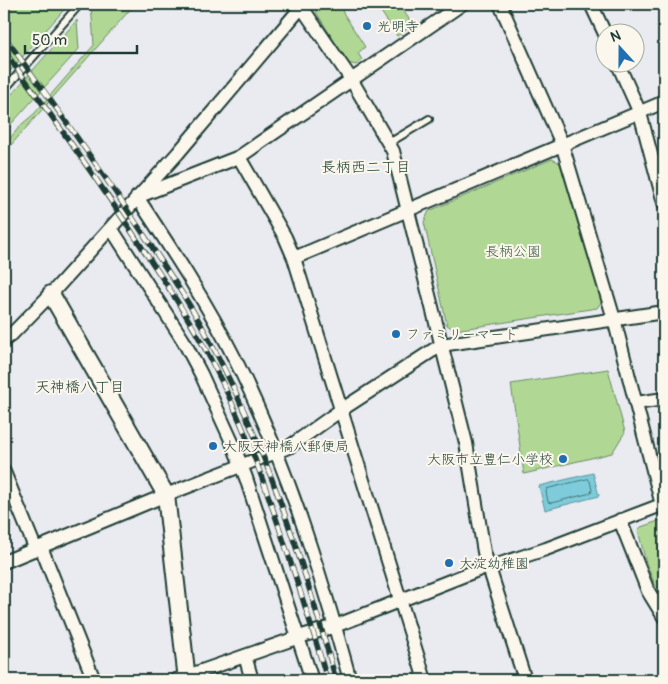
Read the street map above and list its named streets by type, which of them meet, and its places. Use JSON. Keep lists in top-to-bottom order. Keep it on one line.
{"districts":["長柄西二丁目","天神橋八丁目"],"parks":["長柄公園"],"places":["光明寺","ファミリーマート","大阪天神橋八郵便局","大阪市立豊仁小学校","大淀幼稚園"],"scale_bar":"50 m","north":"top"}
